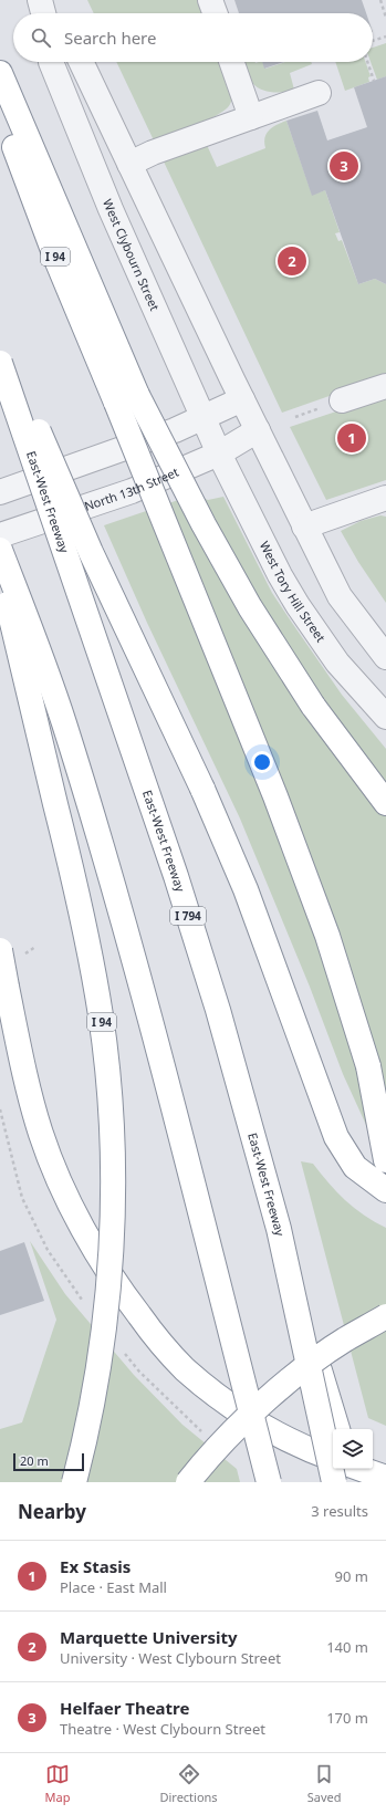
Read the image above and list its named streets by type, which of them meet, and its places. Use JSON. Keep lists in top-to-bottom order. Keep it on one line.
{"streets":{"highway":["I 94","East-West Freeway","I 794"],"street":["West Clybourn Street","North 13th Street","West Tory Hill Street"]},"crossings":[["West Clybourn Street","North 13th Street"],["West Clybourn Street","West Tory Hill Street"],["North 13th Street","West Tory Hill Street"]],"scale_bar":"20 m","page":{"search":"Search here","pins":["3","2","1"],"scale":"20 m","heading":["Nearby","3 results"],"list":[{"mark":"1","name":"Ex Stasis","note":"Place · East Mall","value":"90 m"},{"mark":"2","name":"Marquette University","note":"University · West Clybourn Street","value":"140 m"},{"mark":"3","name":"Helfaer Theatre","note":"Theatre · West Clybourn Street","value":"170 m"}],"nav":["Map","Directions","Saved"]}}
